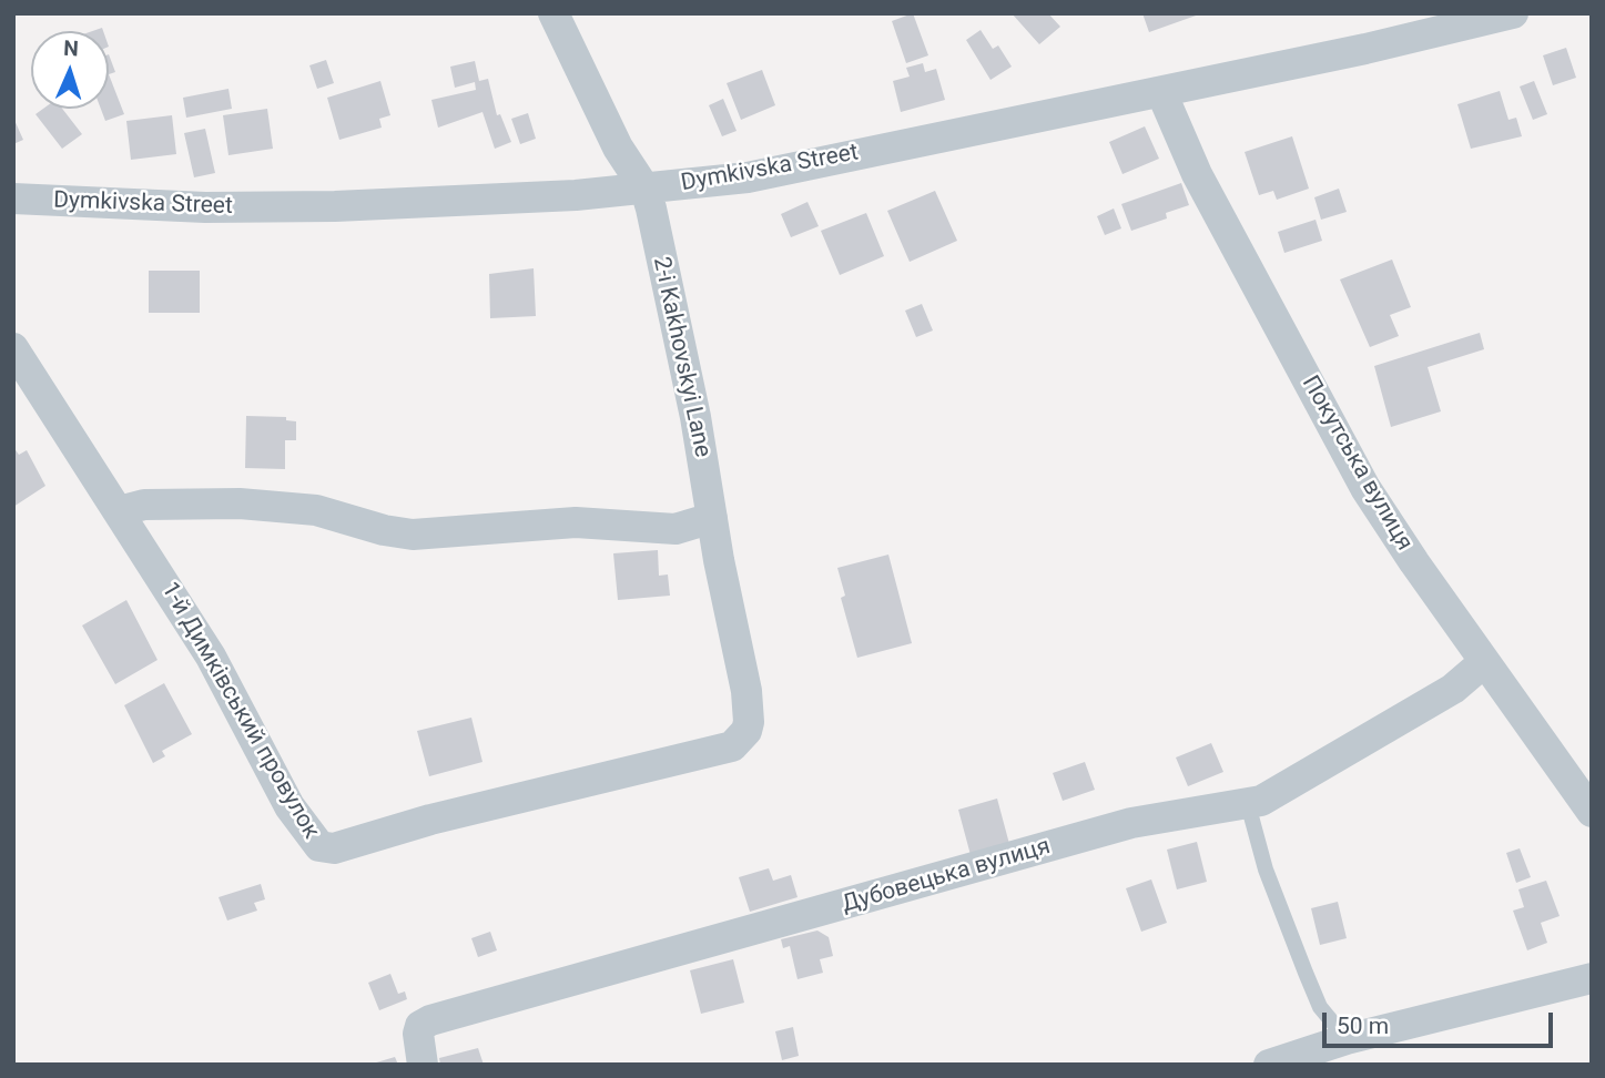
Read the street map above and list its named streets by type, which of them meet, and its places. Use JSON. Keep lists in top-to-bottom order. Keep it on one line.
{"streets":{"street":["Dymkivska Street","2-i Kakhovskyi Lane","Покутська вулиця","1-й Димківський провулок","Дубовецька вулиця"]},"crossings":[["Dymkivska Street","2-i Kakhovskyi Lane"],["Dymkivska Street","Покутська вулиця"],["2-i Kakhovskyi Lane","1-й Димківський провулок"],["Покутська вулиця","Дубовецька вулиця"]],"scale_bar":"50 m","north":"top"}
